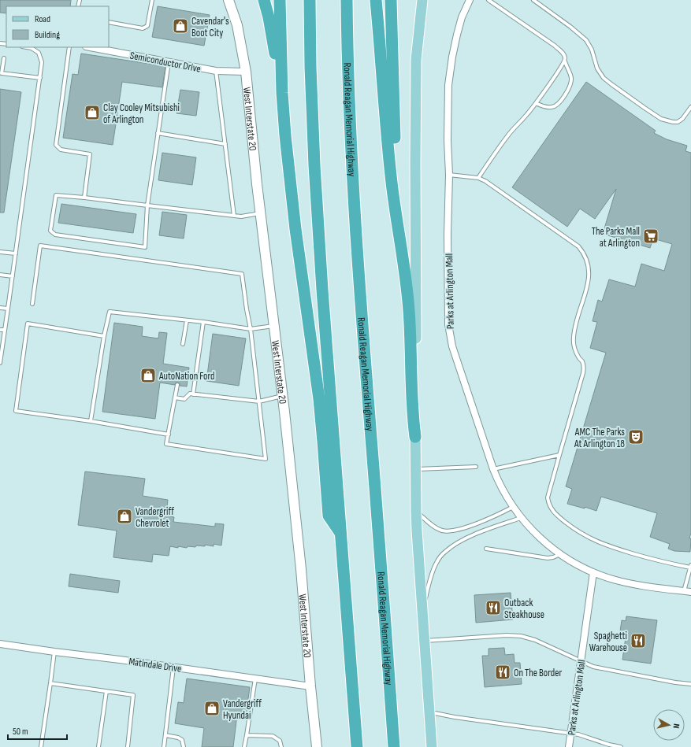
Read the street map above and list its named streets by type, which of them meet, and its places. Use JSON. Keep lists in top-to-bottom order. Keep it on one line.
{"streets":{"highway":["Ronald Reagan Memorial Highway"],"main road":["West Interstate 20"],"street":["Semiconductor Drive","Parks at Arlington Mall","Matindale Drive"]},"crossings":[["Semiconductor Drive","West Interstate 20"],["West Interstate 20","Matindale Drive"]],"places":{"shop":["Cavendar's Boot City","Clay Cooley Mitsubishi of Arlington","AutoNation Ford","Vandergriff Chevrolet","Vandergriff Hyundai"],"supermarket":["The Parks Mall at Arlington"],"theatre":["AMC The Parks At Arlington 18"],"restaurant":["Outback Steakhouse","Spaghetti Warehouse","On The Border"]},"legend":["Road","Building"],"scale_bar":"50 m","north":"right"}
